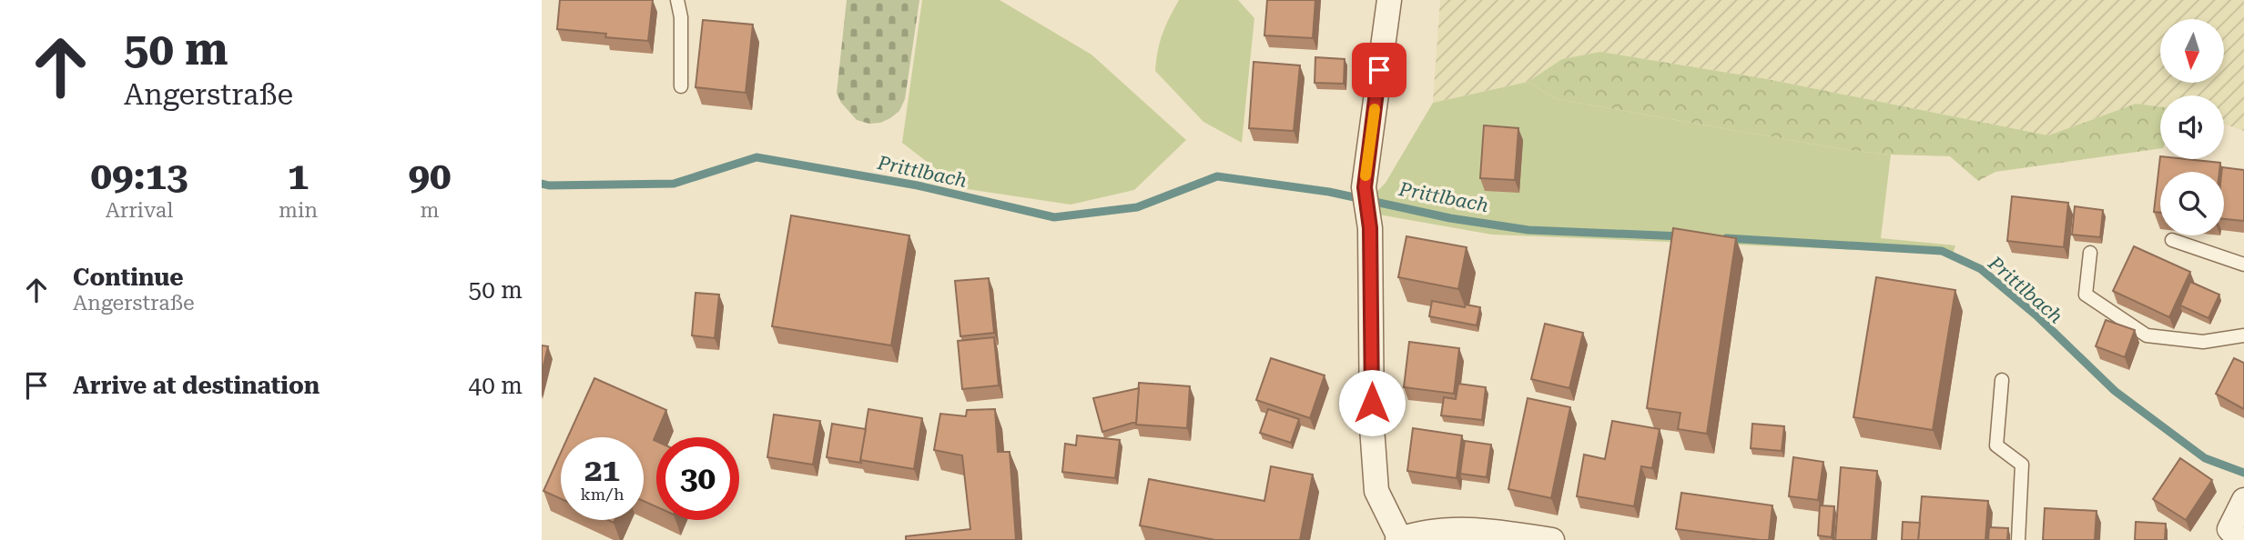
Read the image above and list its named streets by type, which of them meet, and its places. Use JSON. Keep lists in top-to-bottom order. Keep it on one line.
{"water":["Prittlbach"],"north":"bottom","page":{"turn":["50 m","Angerstraße"],"eta":["09:13","Arrival","1","min","90","m"],"list":[{"name":"Continue","note":"Angerstraße","value":"50 m"},{"name":"Arrive at destination","value":"40 m"}],"speed":"21 km/h","limit":"30"}}
